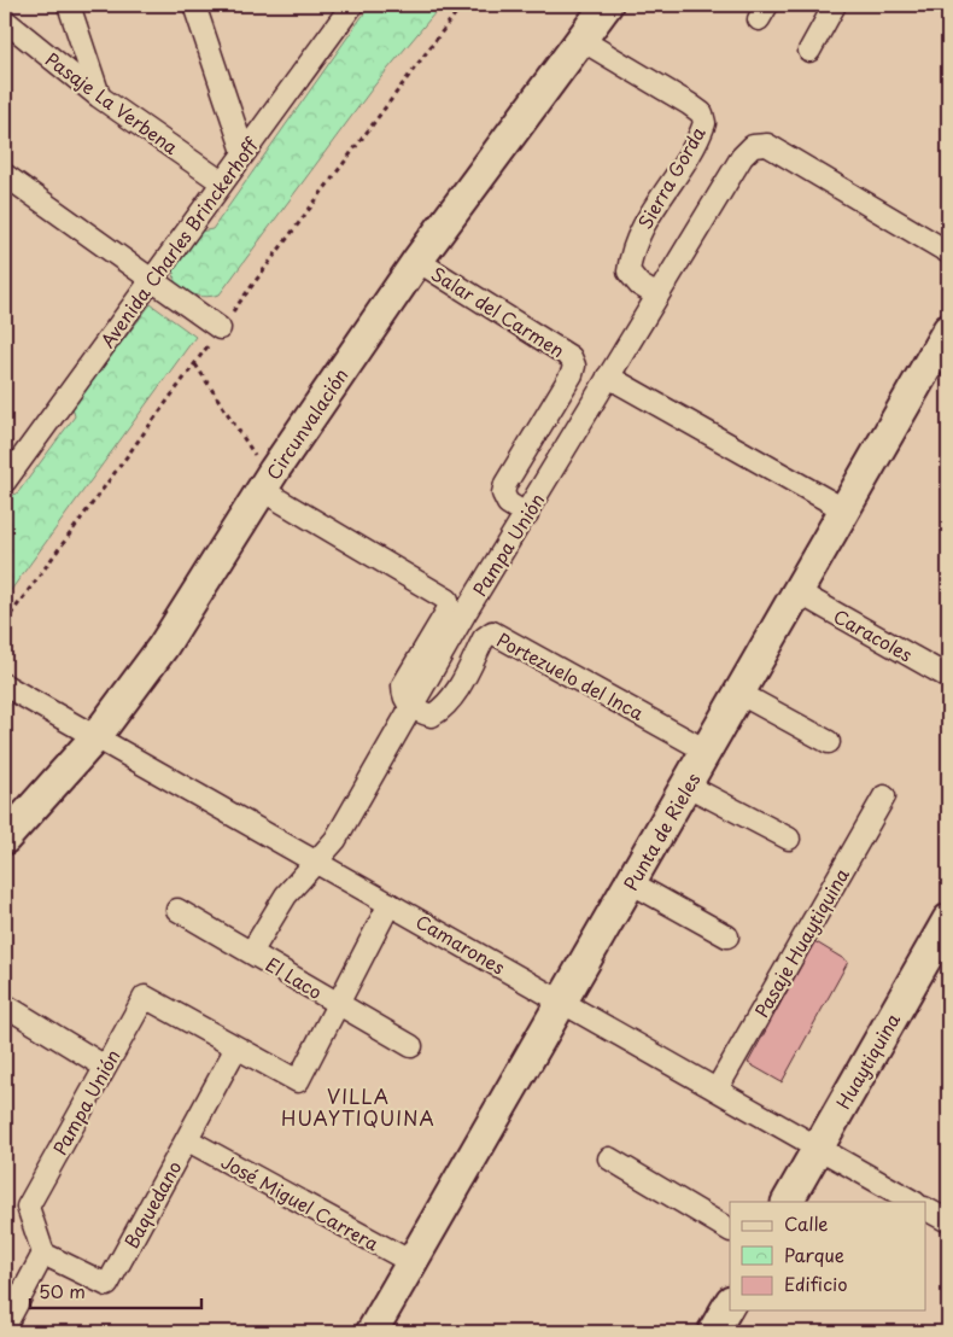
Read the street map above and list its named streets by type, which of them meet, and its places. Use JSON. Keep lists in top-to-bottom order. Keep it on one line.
{"streets":{"street":["Pasaje La Verbena","Sierra Gorda","Avenida Charles Brinckerhoff","Salar del Carmen","Circunvalación","Pampa Unión","Caracoles","Portezuelo del Inca","Punta de Rieles","Pasaje Huaytiquina","Camarones","El Laco","Huaytiquina","José Miguel Carrera","Baquedano"]},"crossings":[["Pasaje La Verbena","Avenida Charles Brinckerhoff"],["Sierra Gorda","Circunvalación"],["Sierra Gorda","Pampa Unión"],["Salar del Carmen","Circunvalación"],["Salar del Carmen","Pampa Unión"],["Circunvalación","Camarones"],["Pampa Unión","Portezuelo del Inca"],["Pampa Unión","Camarones"],["Pampa Unión","El Laco"],["Pampa Unión","Baquedano"],["Caracoles","Punta de Rieles"],["Portezuelo del Inca","Punta de Rieles"],["Punta de Rieles","Camarones"],["Punta de Rieles","José Miguel Carrera"],["Pasaje Huaytiquina","Camarones"],["Camarones","Huaytiquina"],["José Miguel Carrera","Baquedano"]],"districts":["VILLA HUAYTIQUINA"],"legend":["Calle","Parque","Edificio"],"scale_bar":"50 m"}
